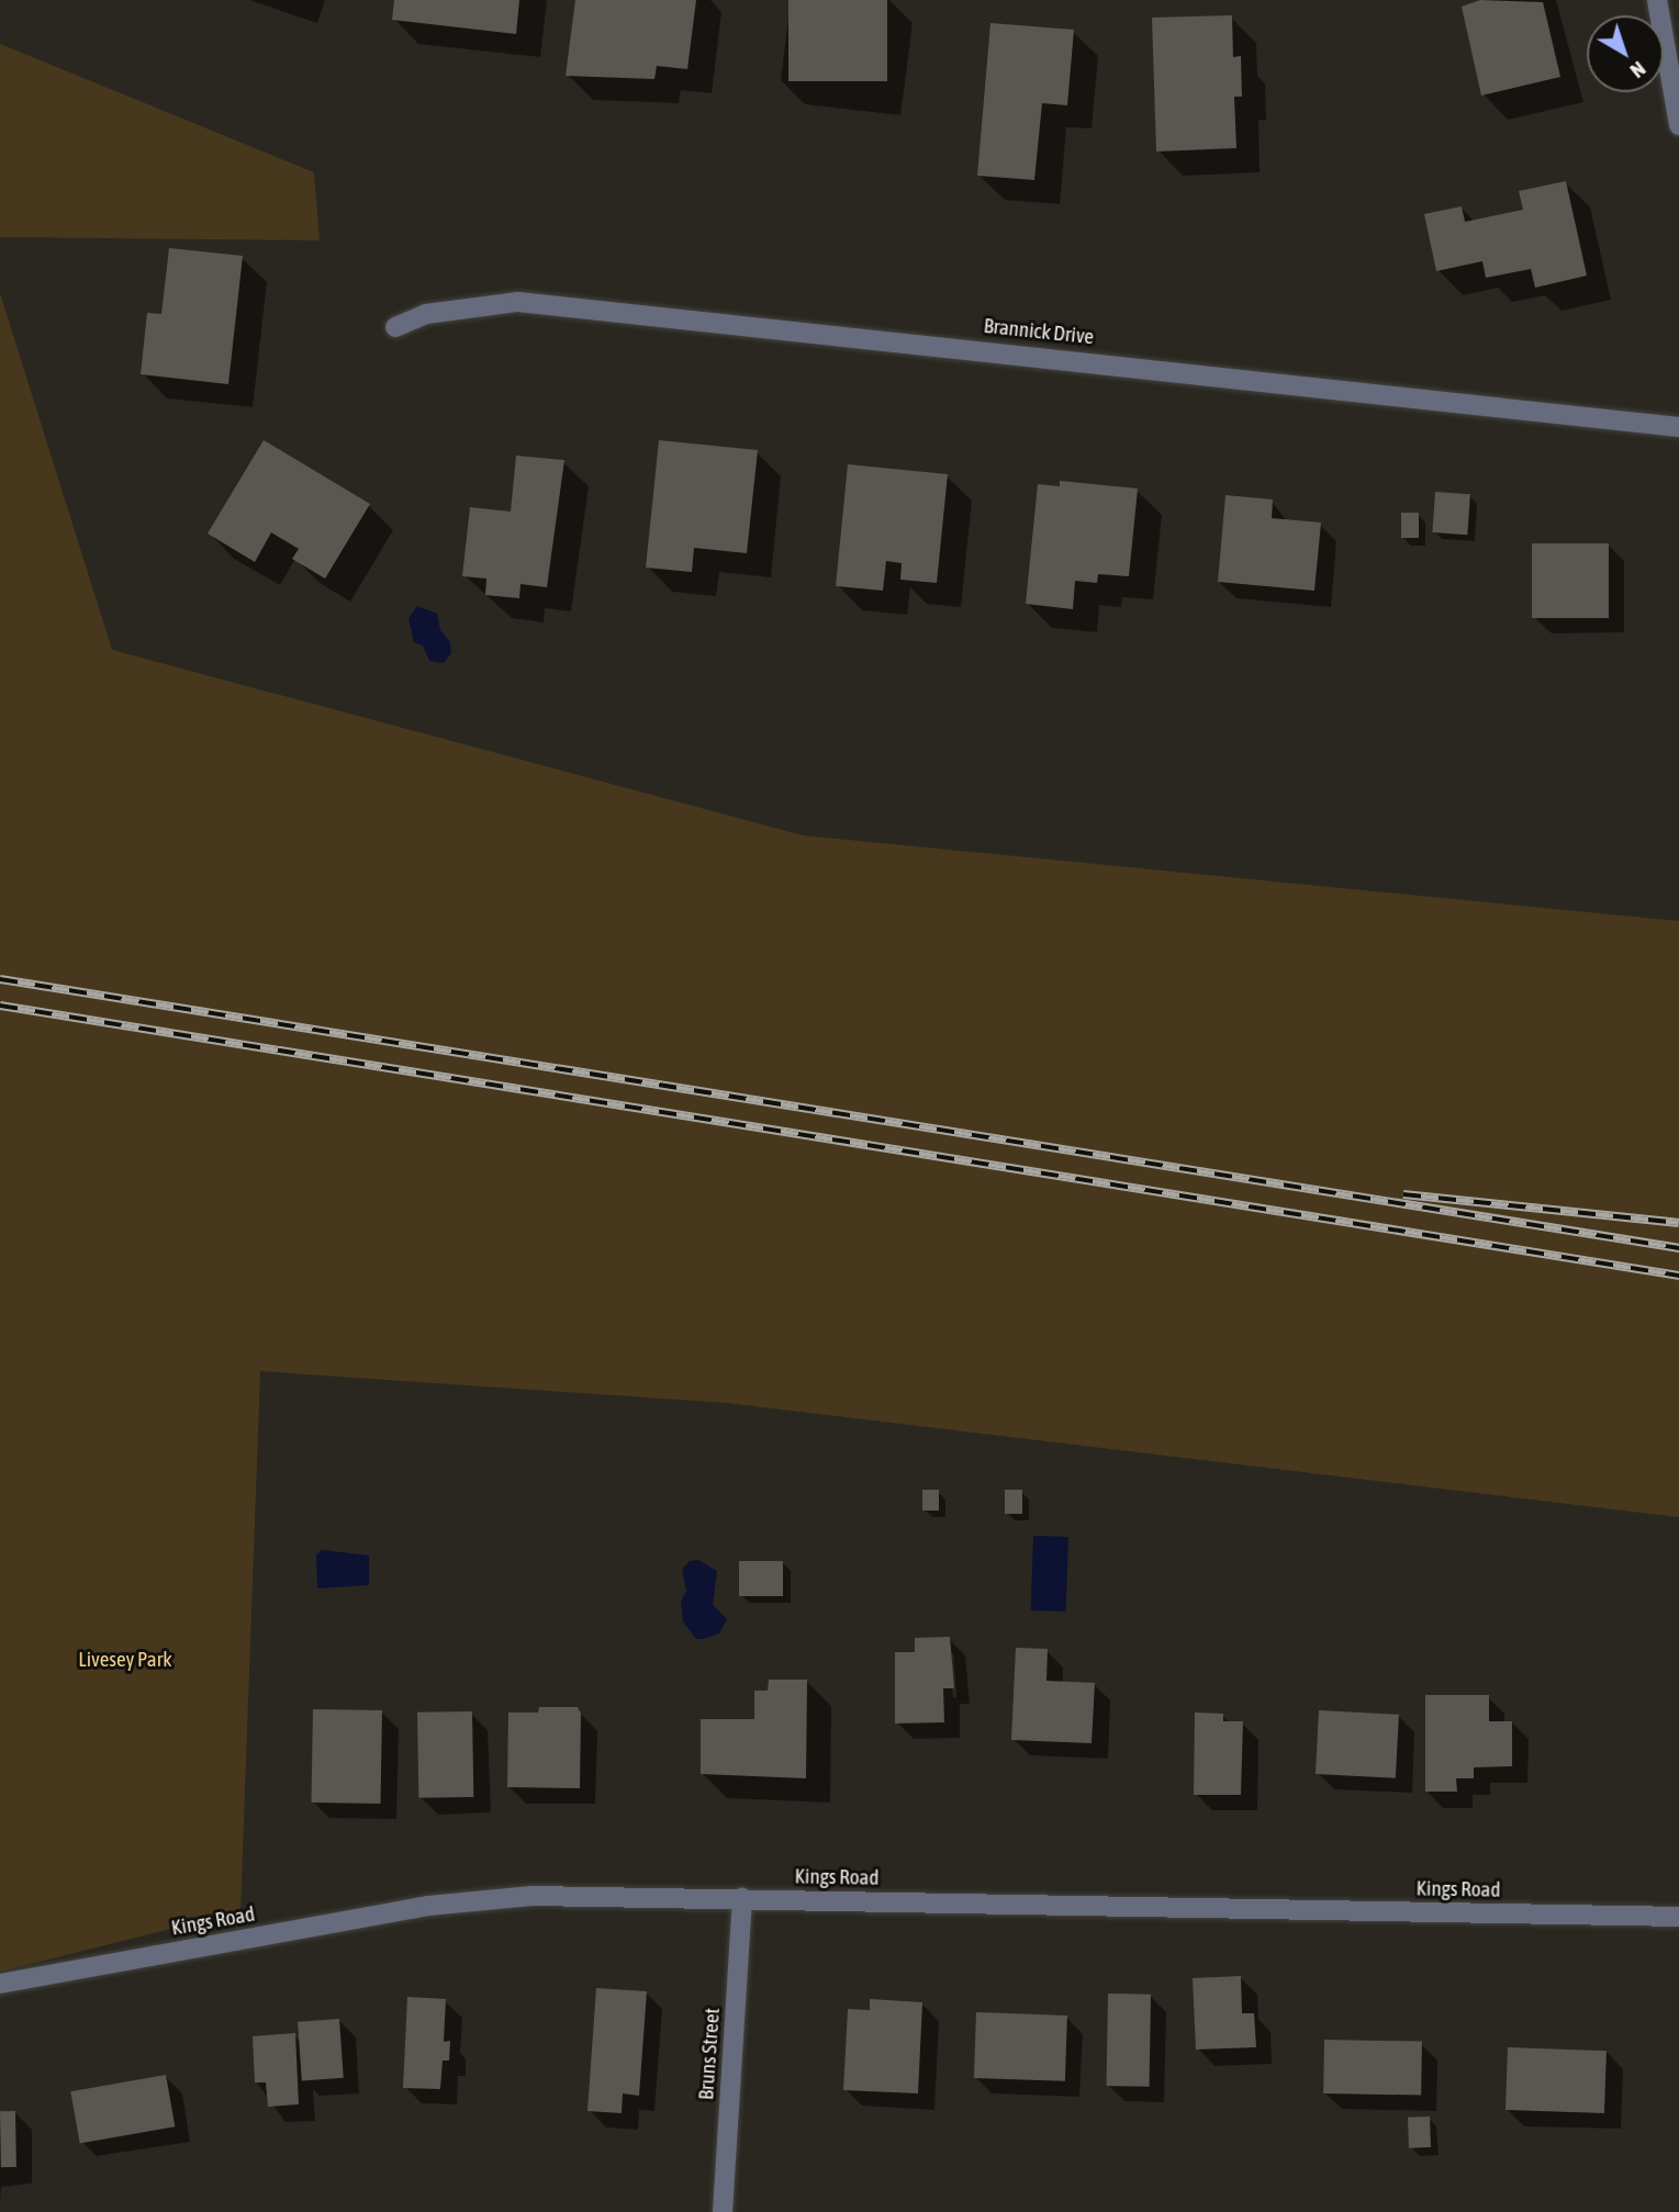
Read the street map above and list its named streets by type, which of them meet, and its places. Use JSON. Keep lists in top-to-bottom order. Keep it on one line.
{"streets":{"street":["Brannick Drive","Kings Road","Bruns Street"]},"crossings":[["Kings Road","Bruns Street"]],"parks":["Livesey Park"],"north":"bottom right"}
